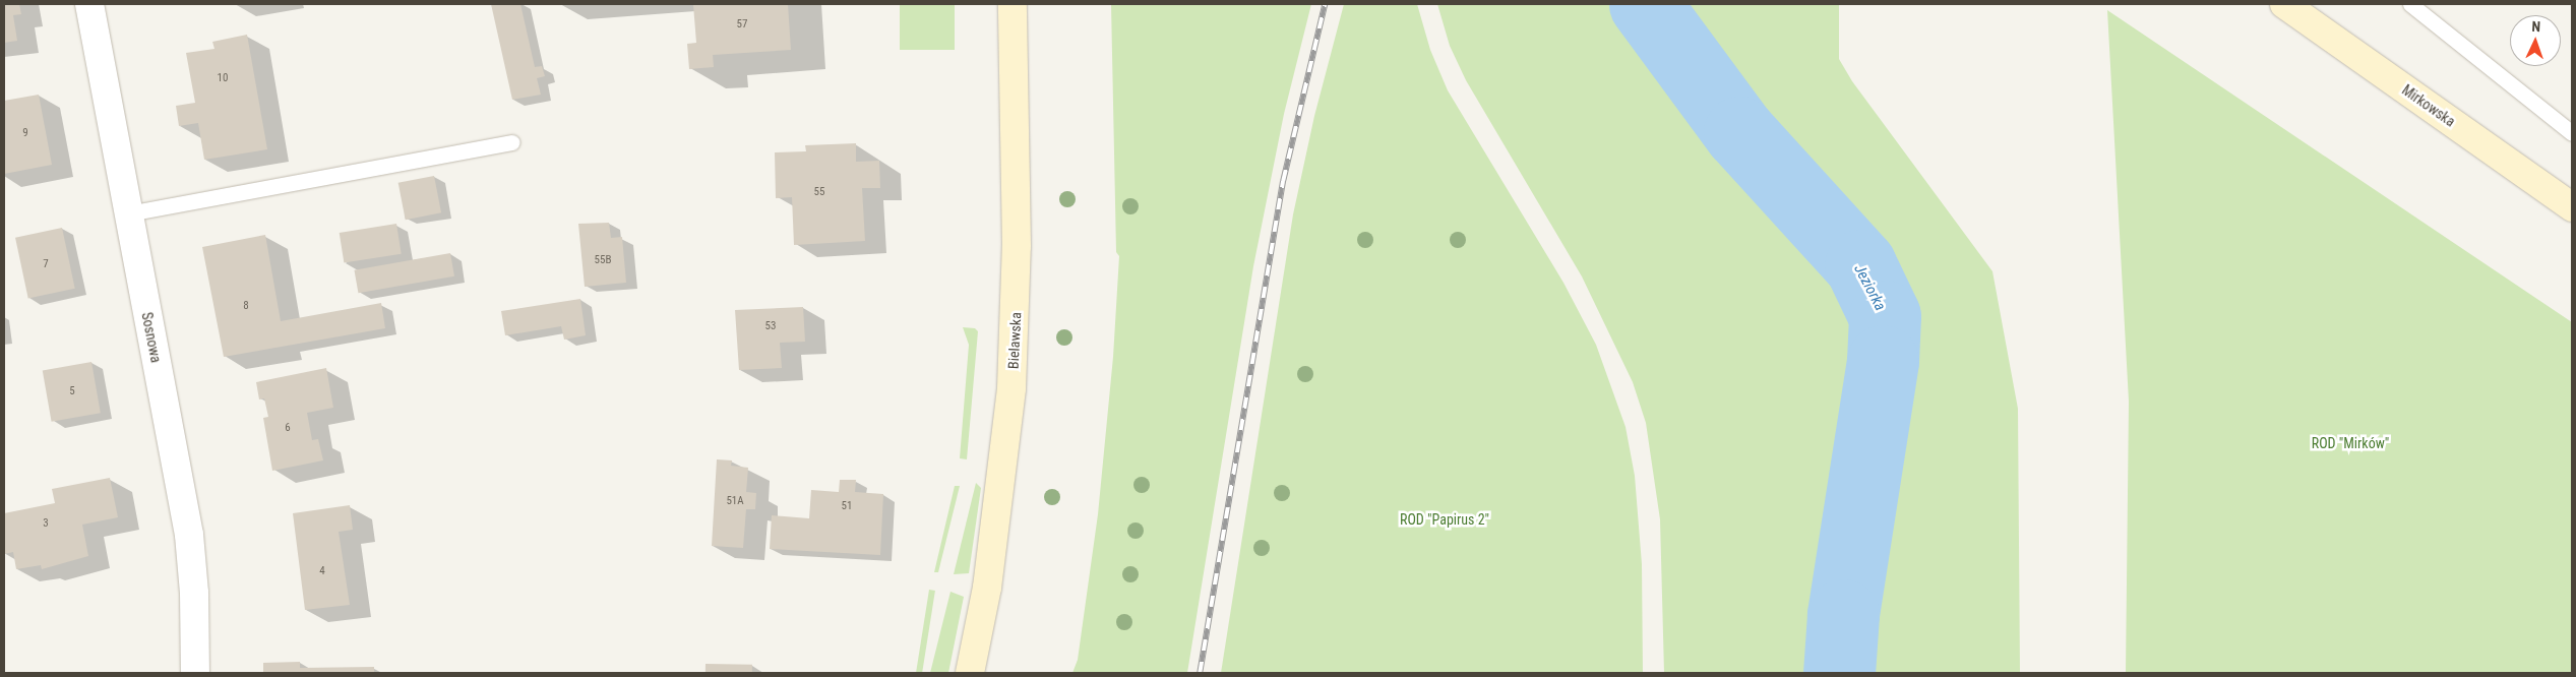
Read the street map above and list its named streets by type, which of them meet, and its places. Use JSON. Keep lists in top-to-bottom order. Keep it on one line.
{"streets":{"street":["Mirkowska","Sosnowa","Bielawska"]},"water":["Jeziorka"],"parks":["ROD \"Mirków\"","ROD \"Papirus 2\""],"house_numbers":["57","10","9","55","55B","7","8","53","5","6","51A","51","3","4"],"north":"top"}
